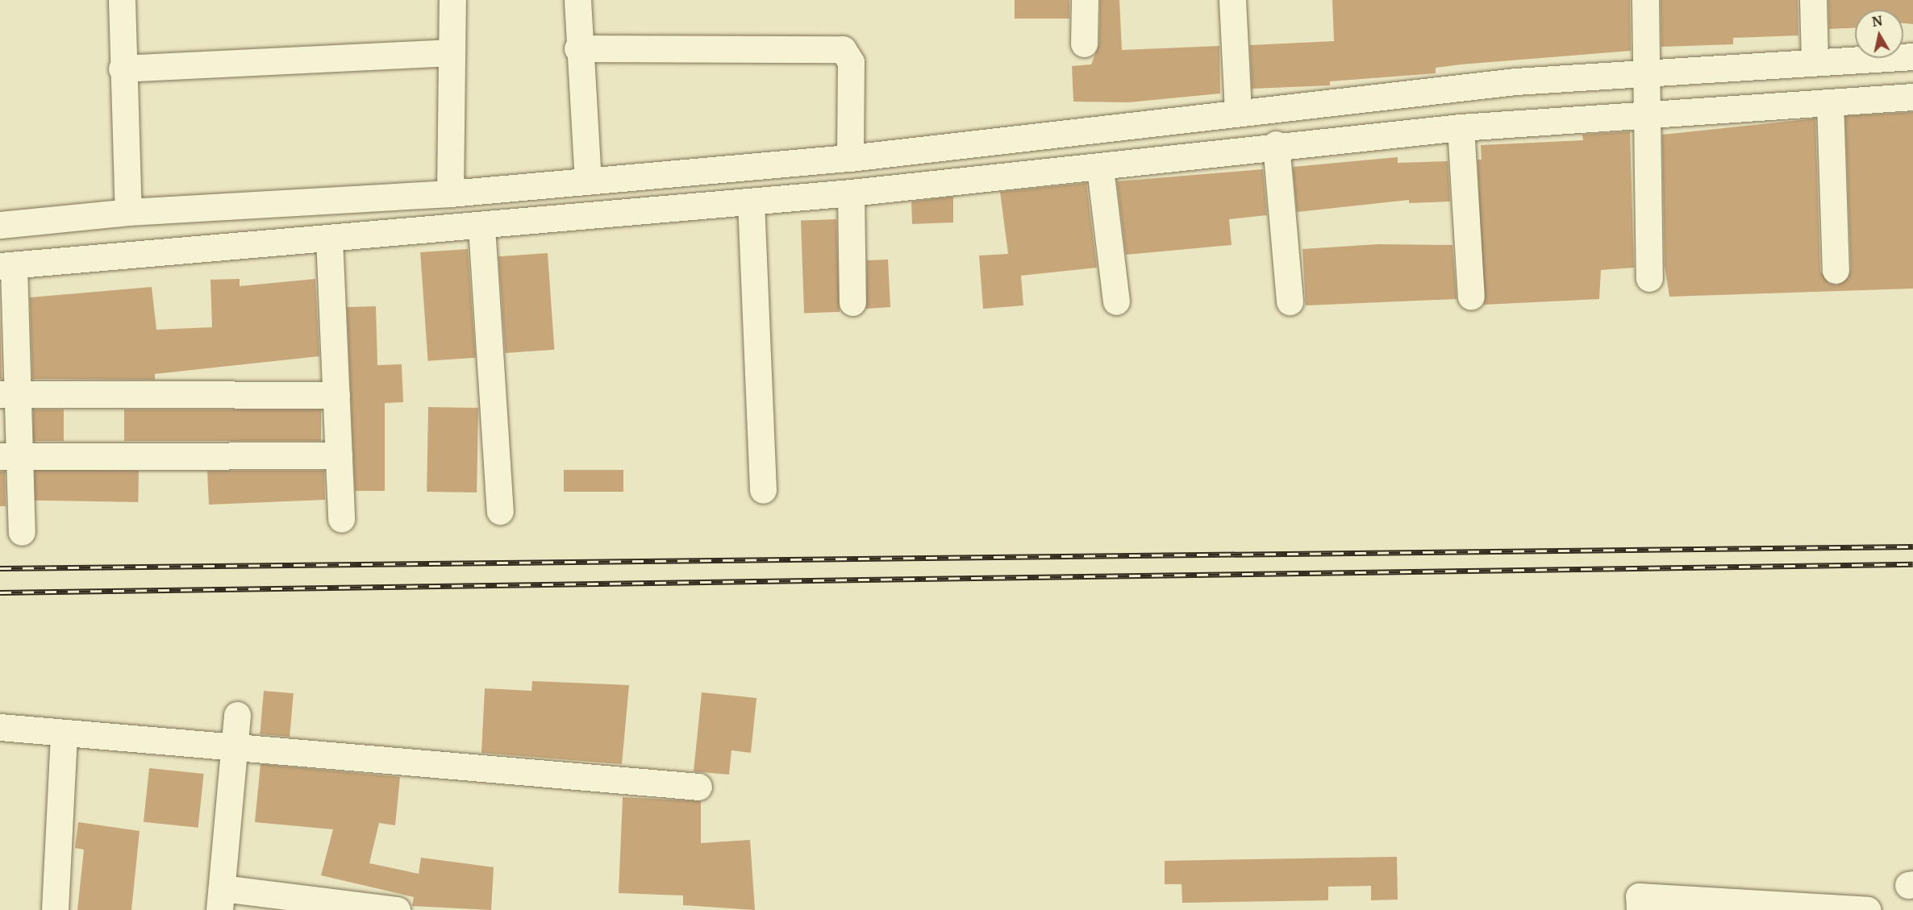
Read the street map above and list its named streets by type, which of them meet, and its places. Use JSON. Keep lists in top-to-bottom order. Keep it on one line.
{"north":"top"}
